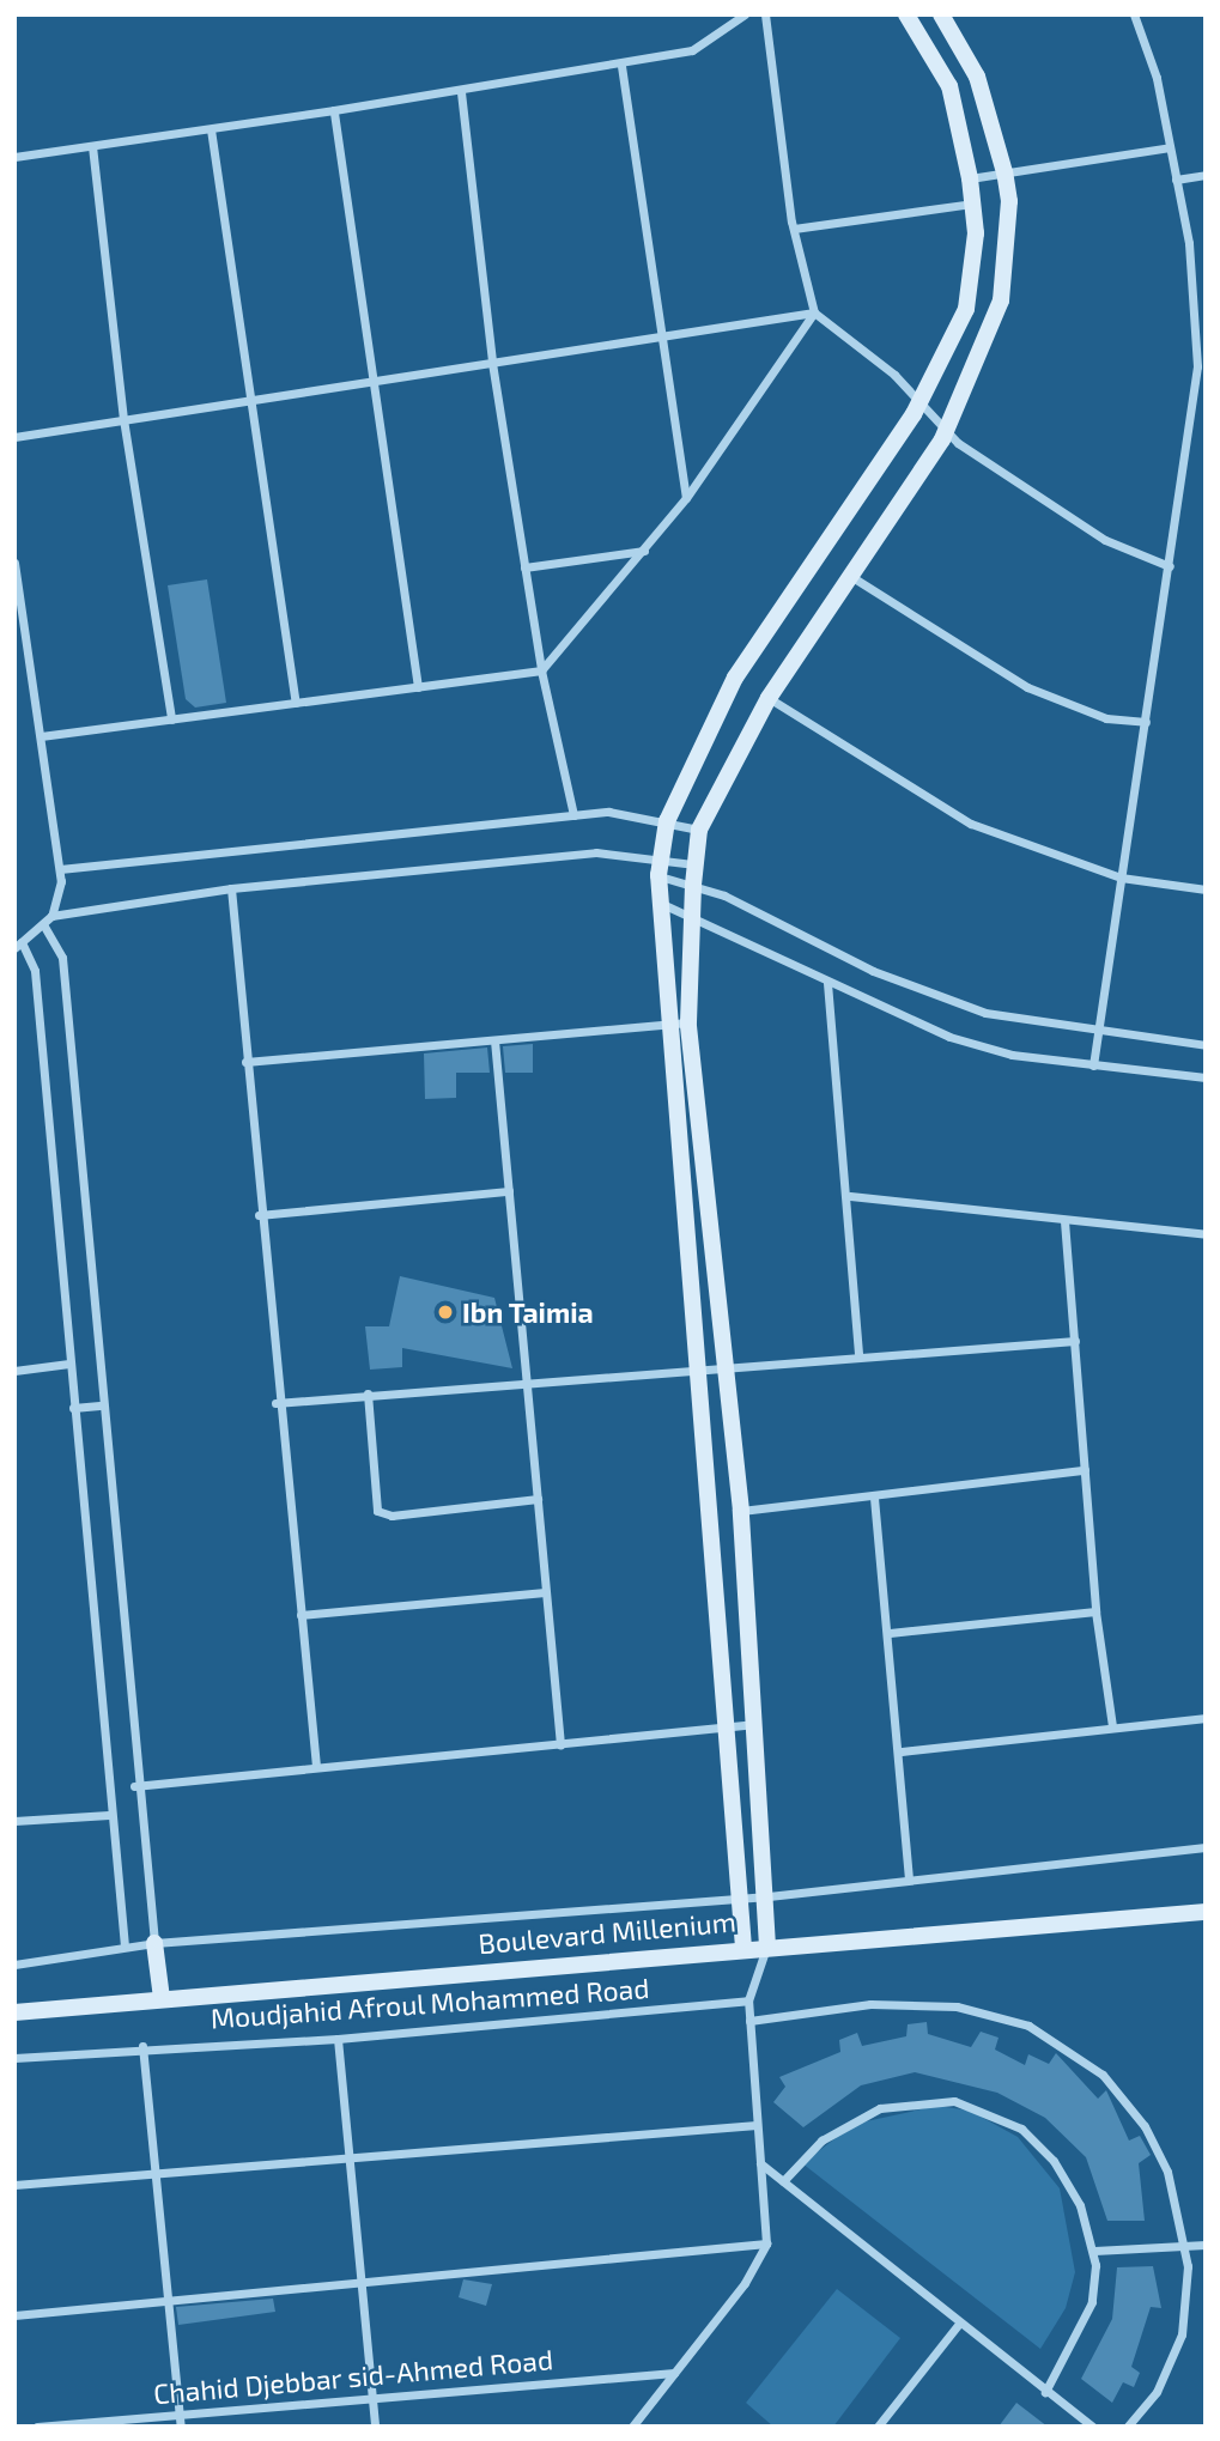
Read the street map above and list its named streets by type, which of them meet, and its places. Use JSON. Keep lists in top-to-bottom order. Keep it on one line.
{"streets":{"main road":["Boulevard Millenium"],"street":["Moudjahid Afroul Mohammed Road","Chahid Djebbar sid-Ahmed Road"]},"places":["Ibn Taimia"]}
